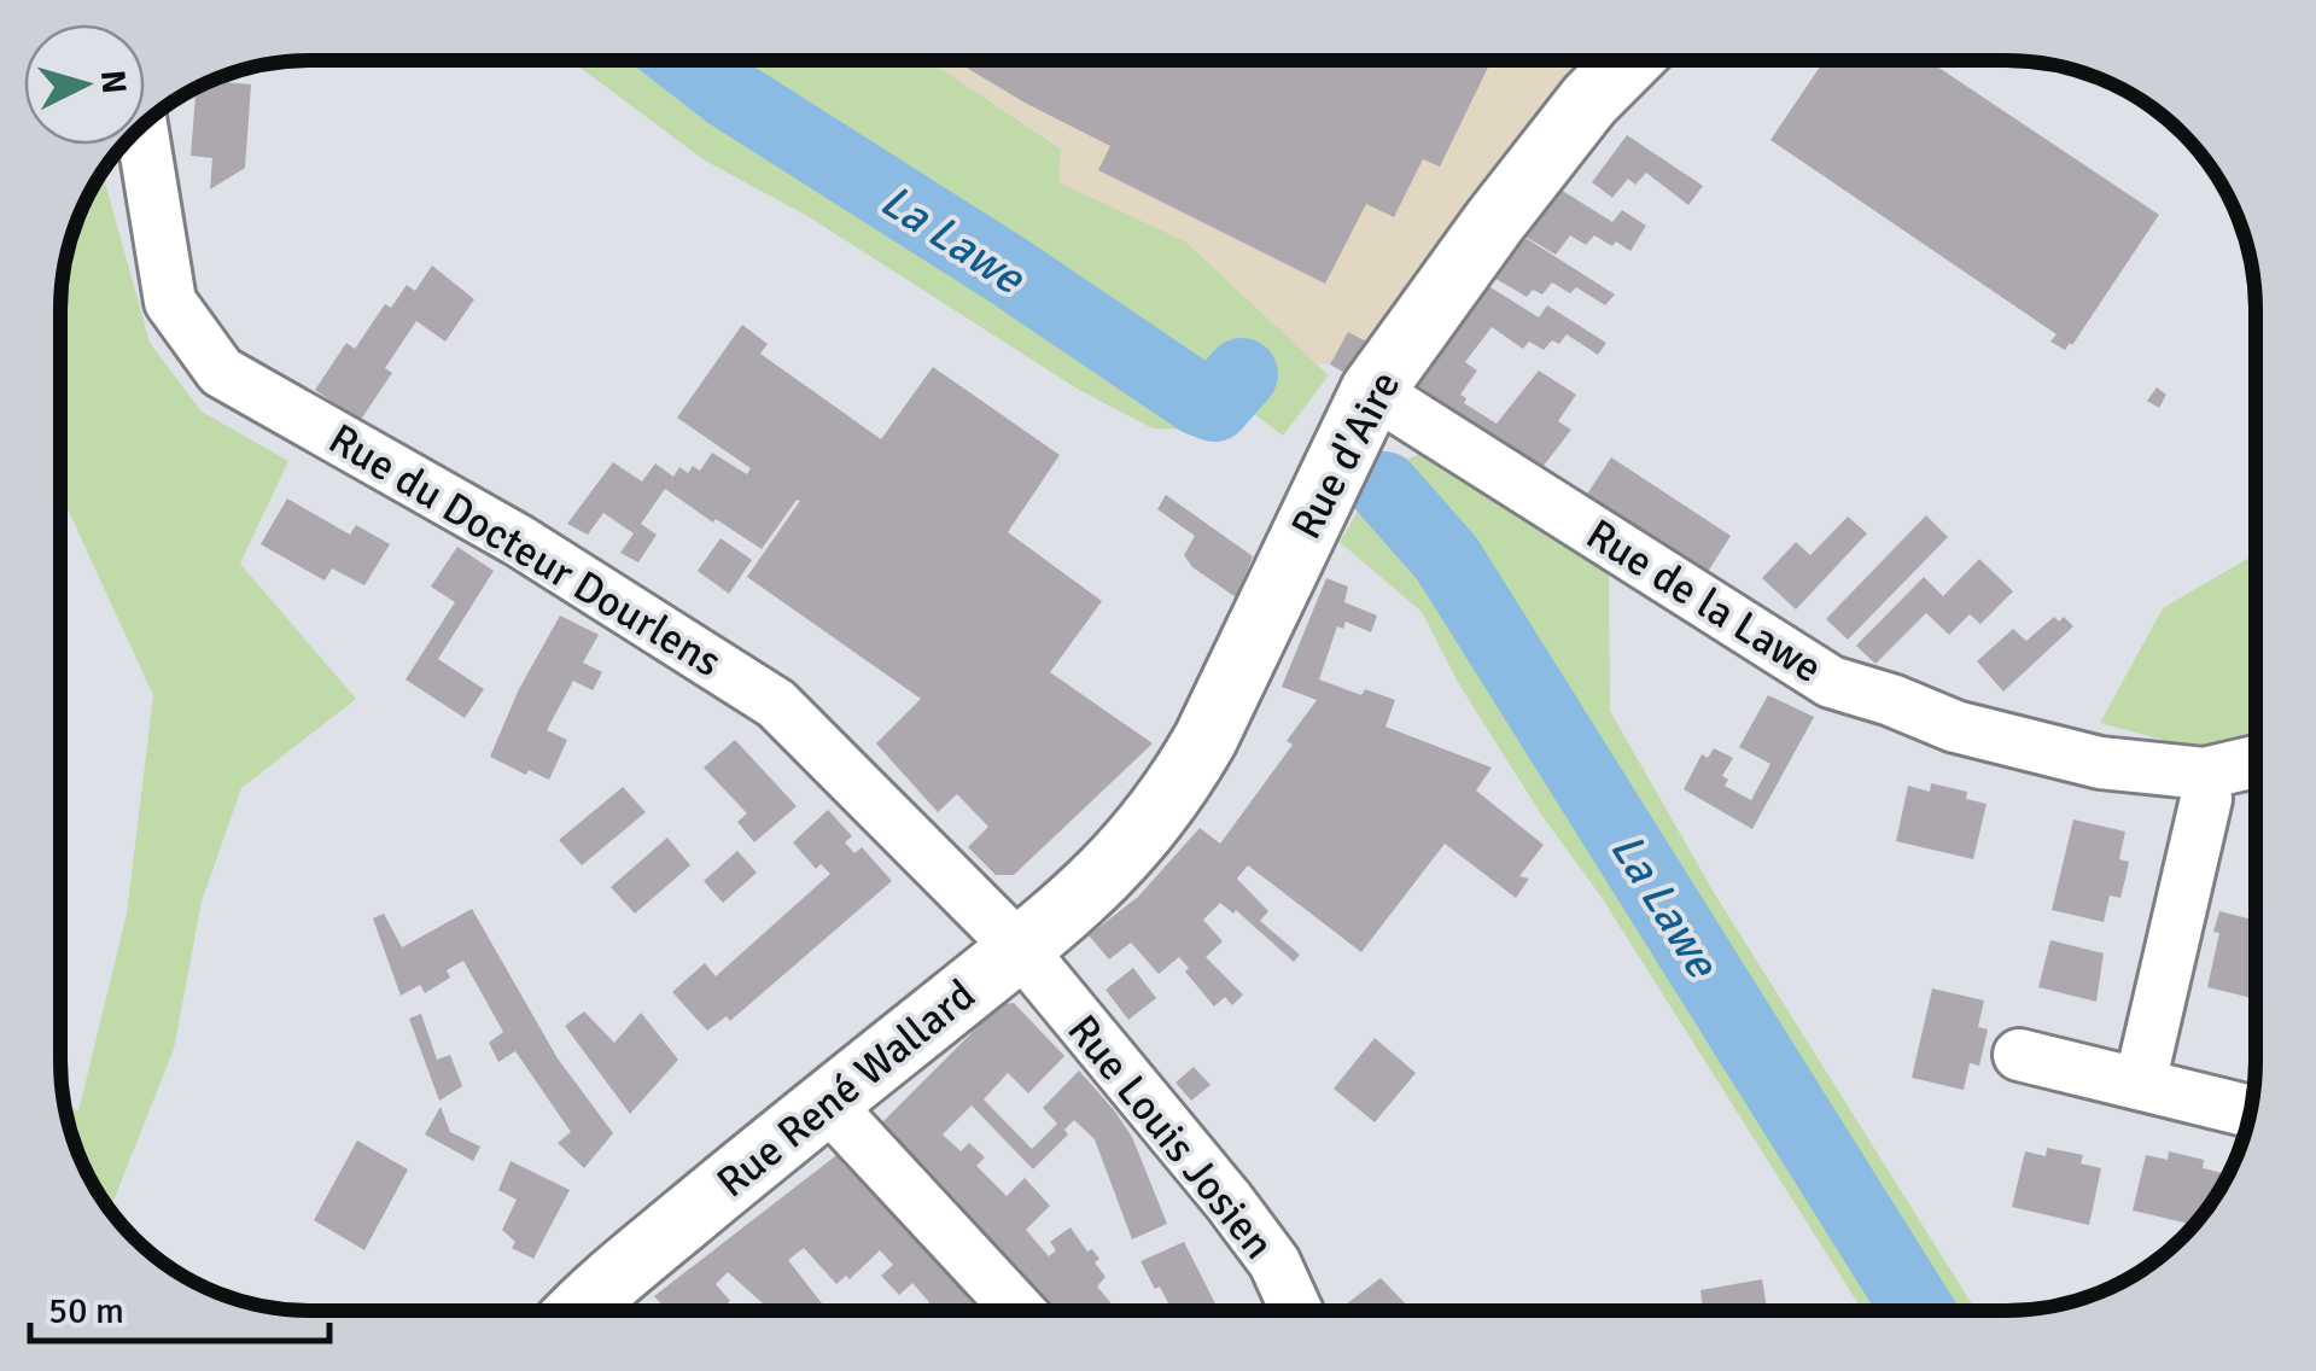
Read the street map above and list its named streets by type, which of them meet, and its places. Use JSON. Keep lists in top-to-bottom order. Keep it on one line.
{"streets":{"main road":["Rue d'Aire","Rue René Wallard"],"street":["Rue du Docteur Dourlens","Rue de la Lawe","Rue Louis Josien"]},"crossings":[["Rue d'Aire","Rue de la Lawe"],["Rue d'Aire","Rue René Wallard"],["Rue du Docteur Dourlens","Rue René Wallard"],["Rue du Docteur Dourlens","Rue Louis Josien"],["Rue René Wallard","Rue Louis Josien"]],"water":["La Lawe"],"scale_bar":"50 m","north":"right"}
